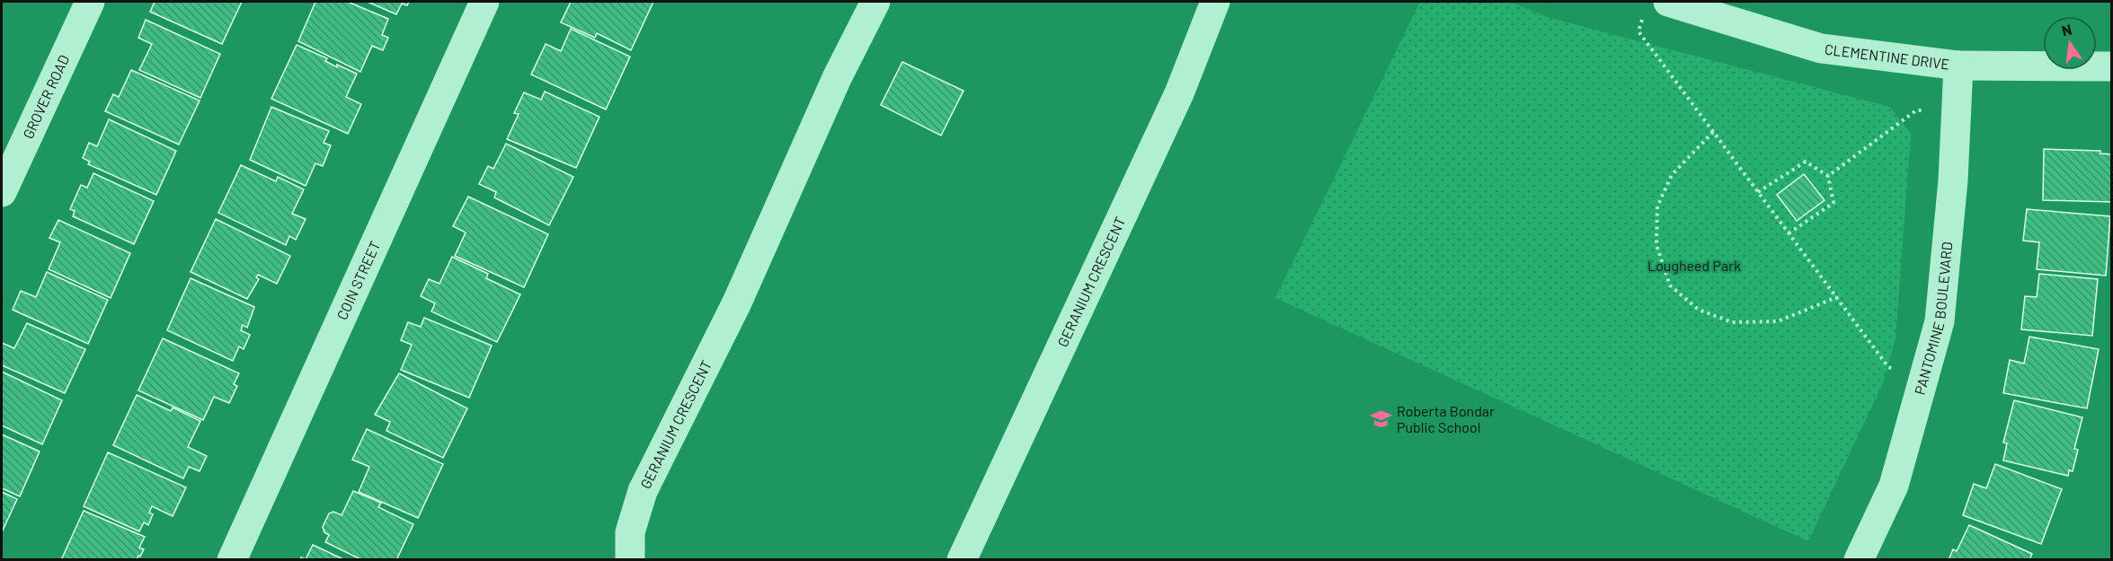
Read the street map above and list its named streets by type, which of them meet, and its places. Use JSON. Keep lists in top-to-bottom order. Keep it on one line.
{"streets":{"street":["CLEMENTINE DRIVE","GROVER ROAD","COIN STREET","GERANIUM CRESCENT","PANTOMINE BOULEVARD"]},"crossings":[["CLEMENTINE DRIVE","PANTOMINE BOULEVARD"]],"parks":["Lougheed Park"],"places":{"school or university":["Roberta Bondar Public School"]},"north":"top"}
